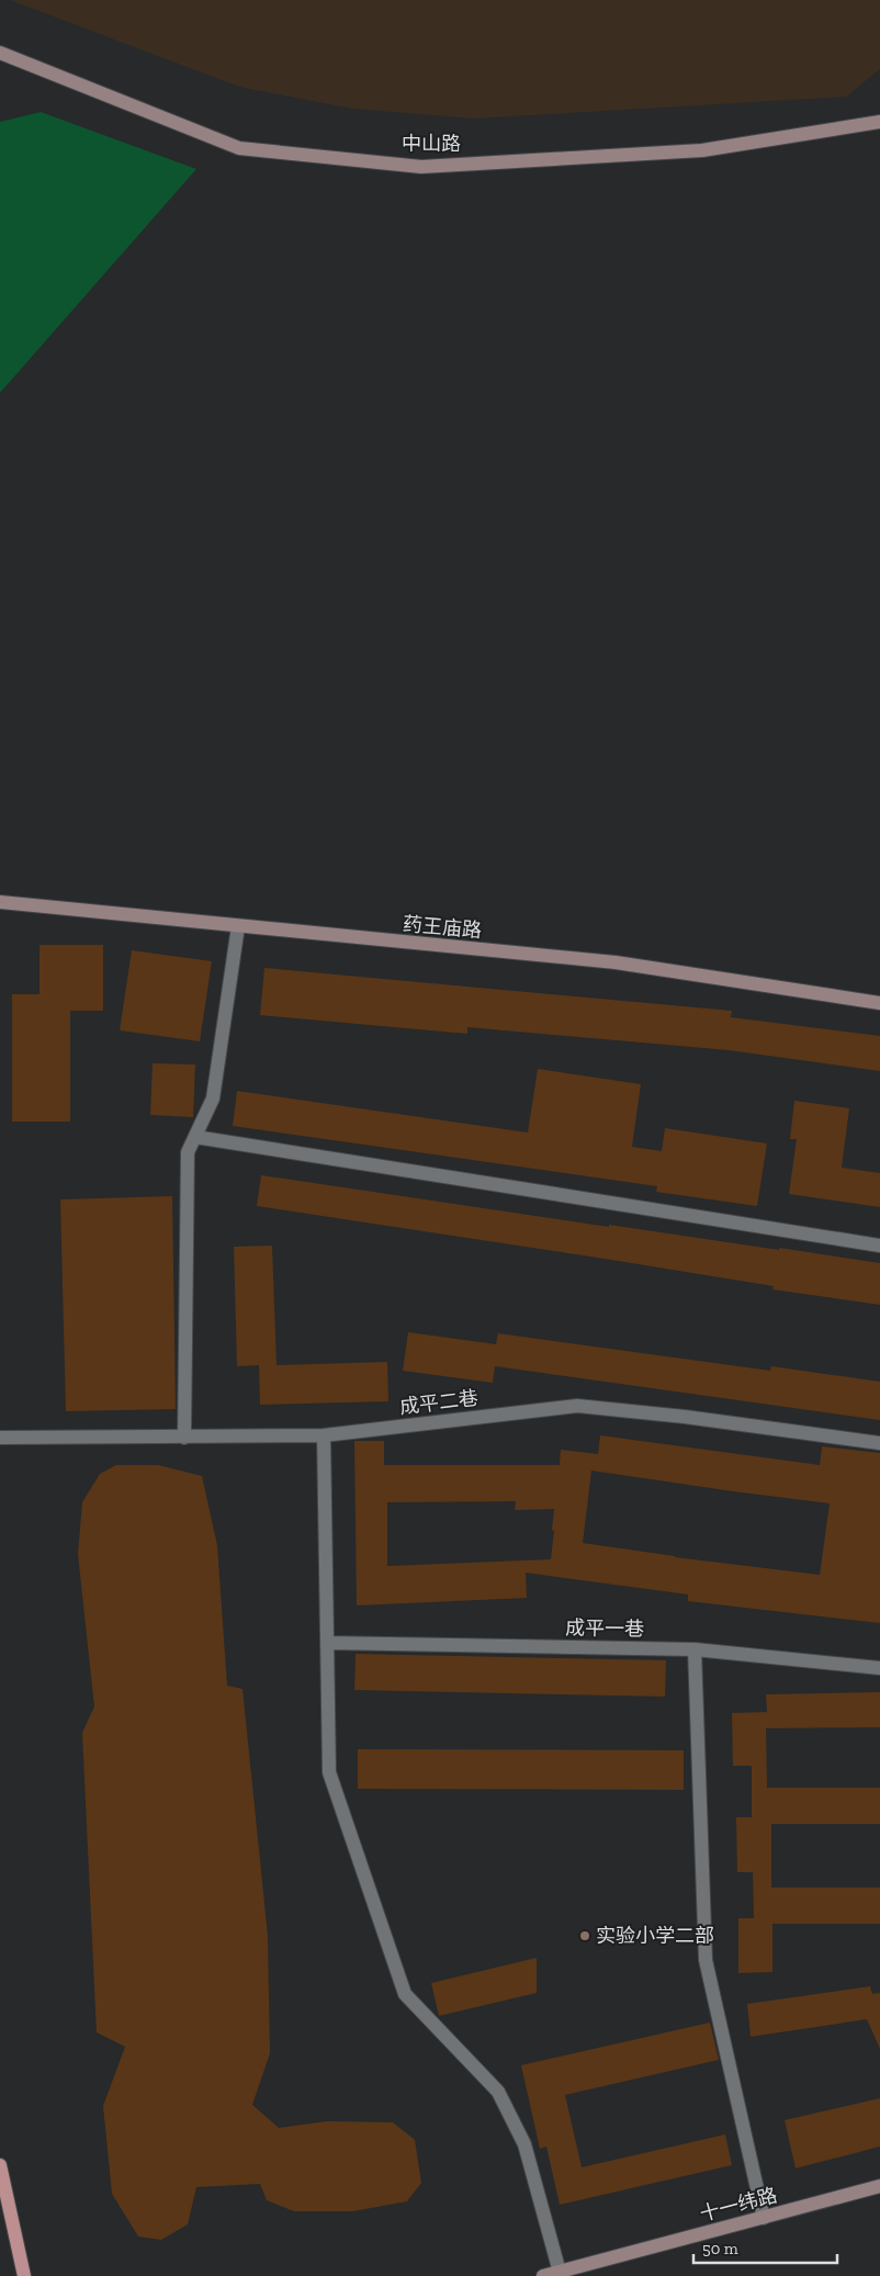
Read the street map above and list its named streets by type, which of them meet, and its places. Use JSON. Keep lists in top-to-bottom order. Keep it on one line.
{"streets":{"street":["中山路","药王庙路","成平二巷","成平一巷","十一纬路"]},"places":["实验小学二部"],"scale_bar":"50 m"}
